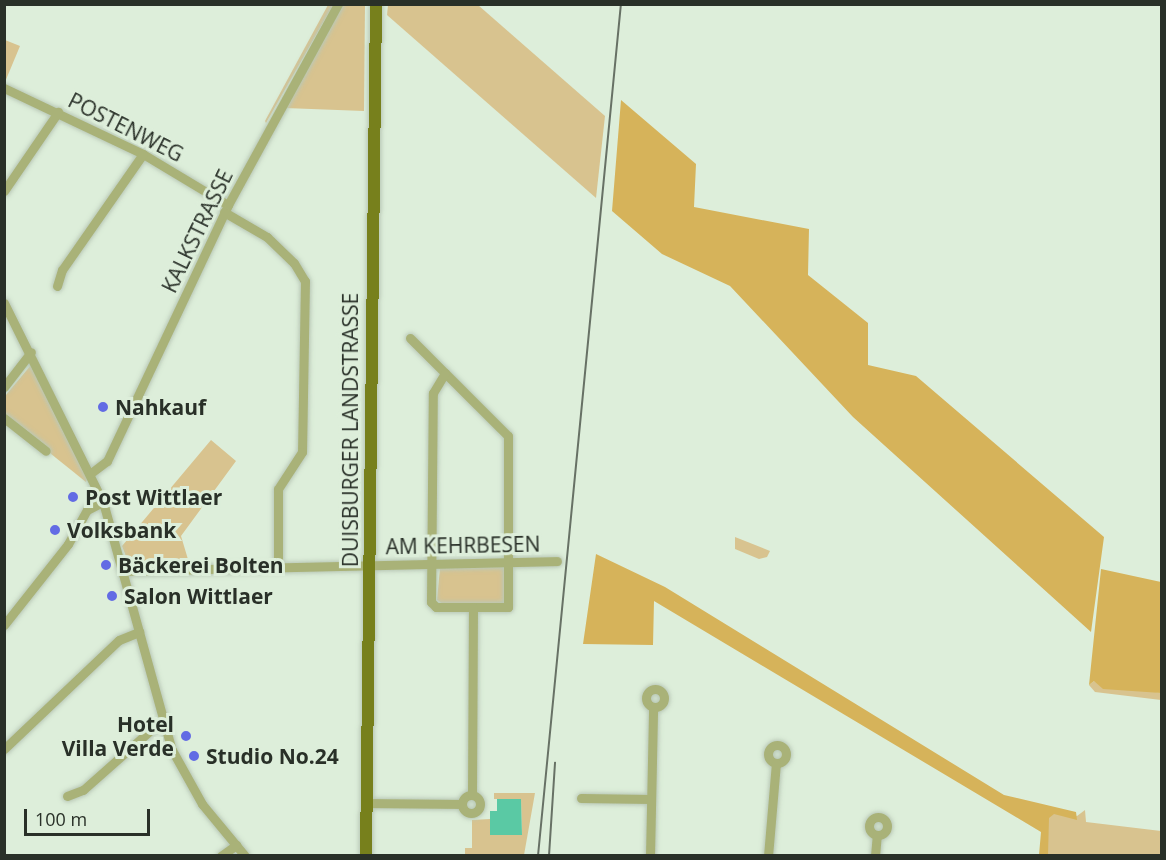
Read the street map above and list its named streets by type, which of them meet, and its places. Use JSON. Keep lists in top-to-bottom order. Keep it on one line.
{"streets":{"main road":["DUISBURGER LANDSTRASSE"],"street":["POSTENWEG","KALKSTRASSE","AM KEHRBESEN"]},"crossings":[["POSTENWEG","KALKSTRASSE"],["POSTENWEG","AM KEHRBESEN"],["DUISBURGER LANDSTRASSE","AM KEHRBESEN"]],"places":["Nahkauf","Post Wittlaer","Volksbank","Bäckerei Bolten","Salon Wittlaer","Hotel Villa Verde","Studio No.24"],"scale_bar":"100 m"}
